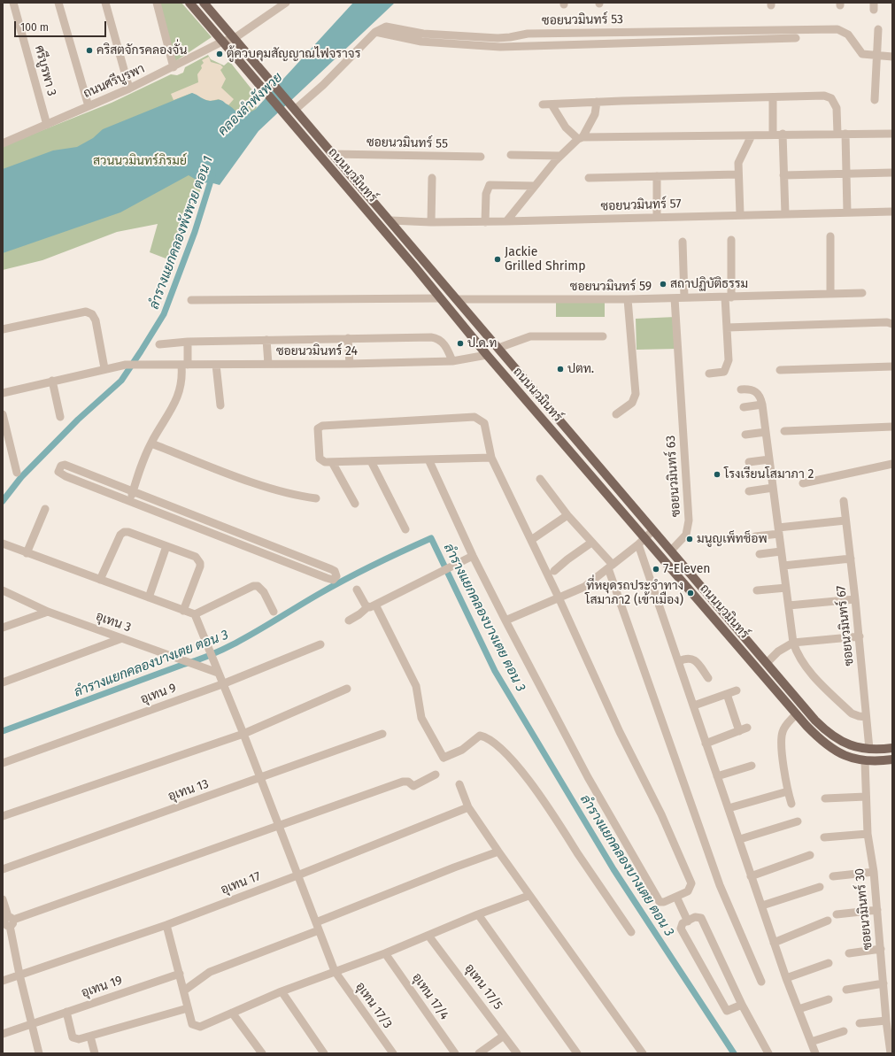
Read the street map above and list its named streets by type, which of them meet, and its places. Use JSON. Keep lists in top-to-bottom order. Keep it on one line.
{"streets":{"main road":["ถนนนวมินทร์"],"street":["ซอยนวมินทร์ 53","ศรีบูรพา 3","ถนนศรีบูรพา","ซอยนวมินทร์ 55","ซอยนวมินทร์ 57","ซอยนวมินทร์ 59","ซอยนวมินทร์ 24","ซอยนวมินทร์ 63","อุเทน 3","ซอยนวมินทร์ 67","อุเทน 9","อุเทน 13","อุเทน 17","ซอยนวมินทร์ 30","อุเทน 19","อุเทน 17/5","อุเทน 17/4","อุเทน 17/3"]},"crossings":[["ศรีบูรพา 3","ถนนศรีบูรพา"],["ถนนศรีบูรพา","ถนนนวมินทร์"],["ซอยนวมินทร์ 55","ถนนนวมินทร์"],["ถนนนวมินทร์","ซอยนวมินทร์ 57"],["ถนนนวมินทร์","ซอยนวมินทร์ 59"],["ถนนนวมินทร์","ซอยนวมินทร์ 24"],["ถนนนวมินทร์","ซอยนวมินทร์ 63"],["ถนนนวมินทร์","ซอยนวมินทร์ 67"],["ถนนนวมินทร์","ซอยนวมินทร์ 30"],["ซอยนวมินทร์ 59","ซอยนวมินทร์ 63"],["อุเทน 3","อุเทน 17/3"],["อุเทน 9","อุเทน 17/3"],["อุเทน 13","อุเทน 17/3"],["อุเทน 17","อุเทน 17/3"]],"water":["คลองลำพังพวย","ลำรางแยกคลองพังพวย ตอน 1","ลำรางแยกคลองบางเตย ตอน 3"],"parks":["สวนนวมินทร์ภิรมย์"],"places":["คริสตจักรคลองจั่น","ตู้ควบคุมสัญญาณไฟจราจร","Jackie Grilled Shrimp","สถาปฏิบัติธรรม","ป.ด.ท","ปตท.","โรงเรียนโสมาภา 2","มนูญเพ็ทช็อพ","7-Eleven","ที่หยุดรถประจำทาง โสมาภา2 (เข้าเมือง)"],"scale_bar":"100 m"}
